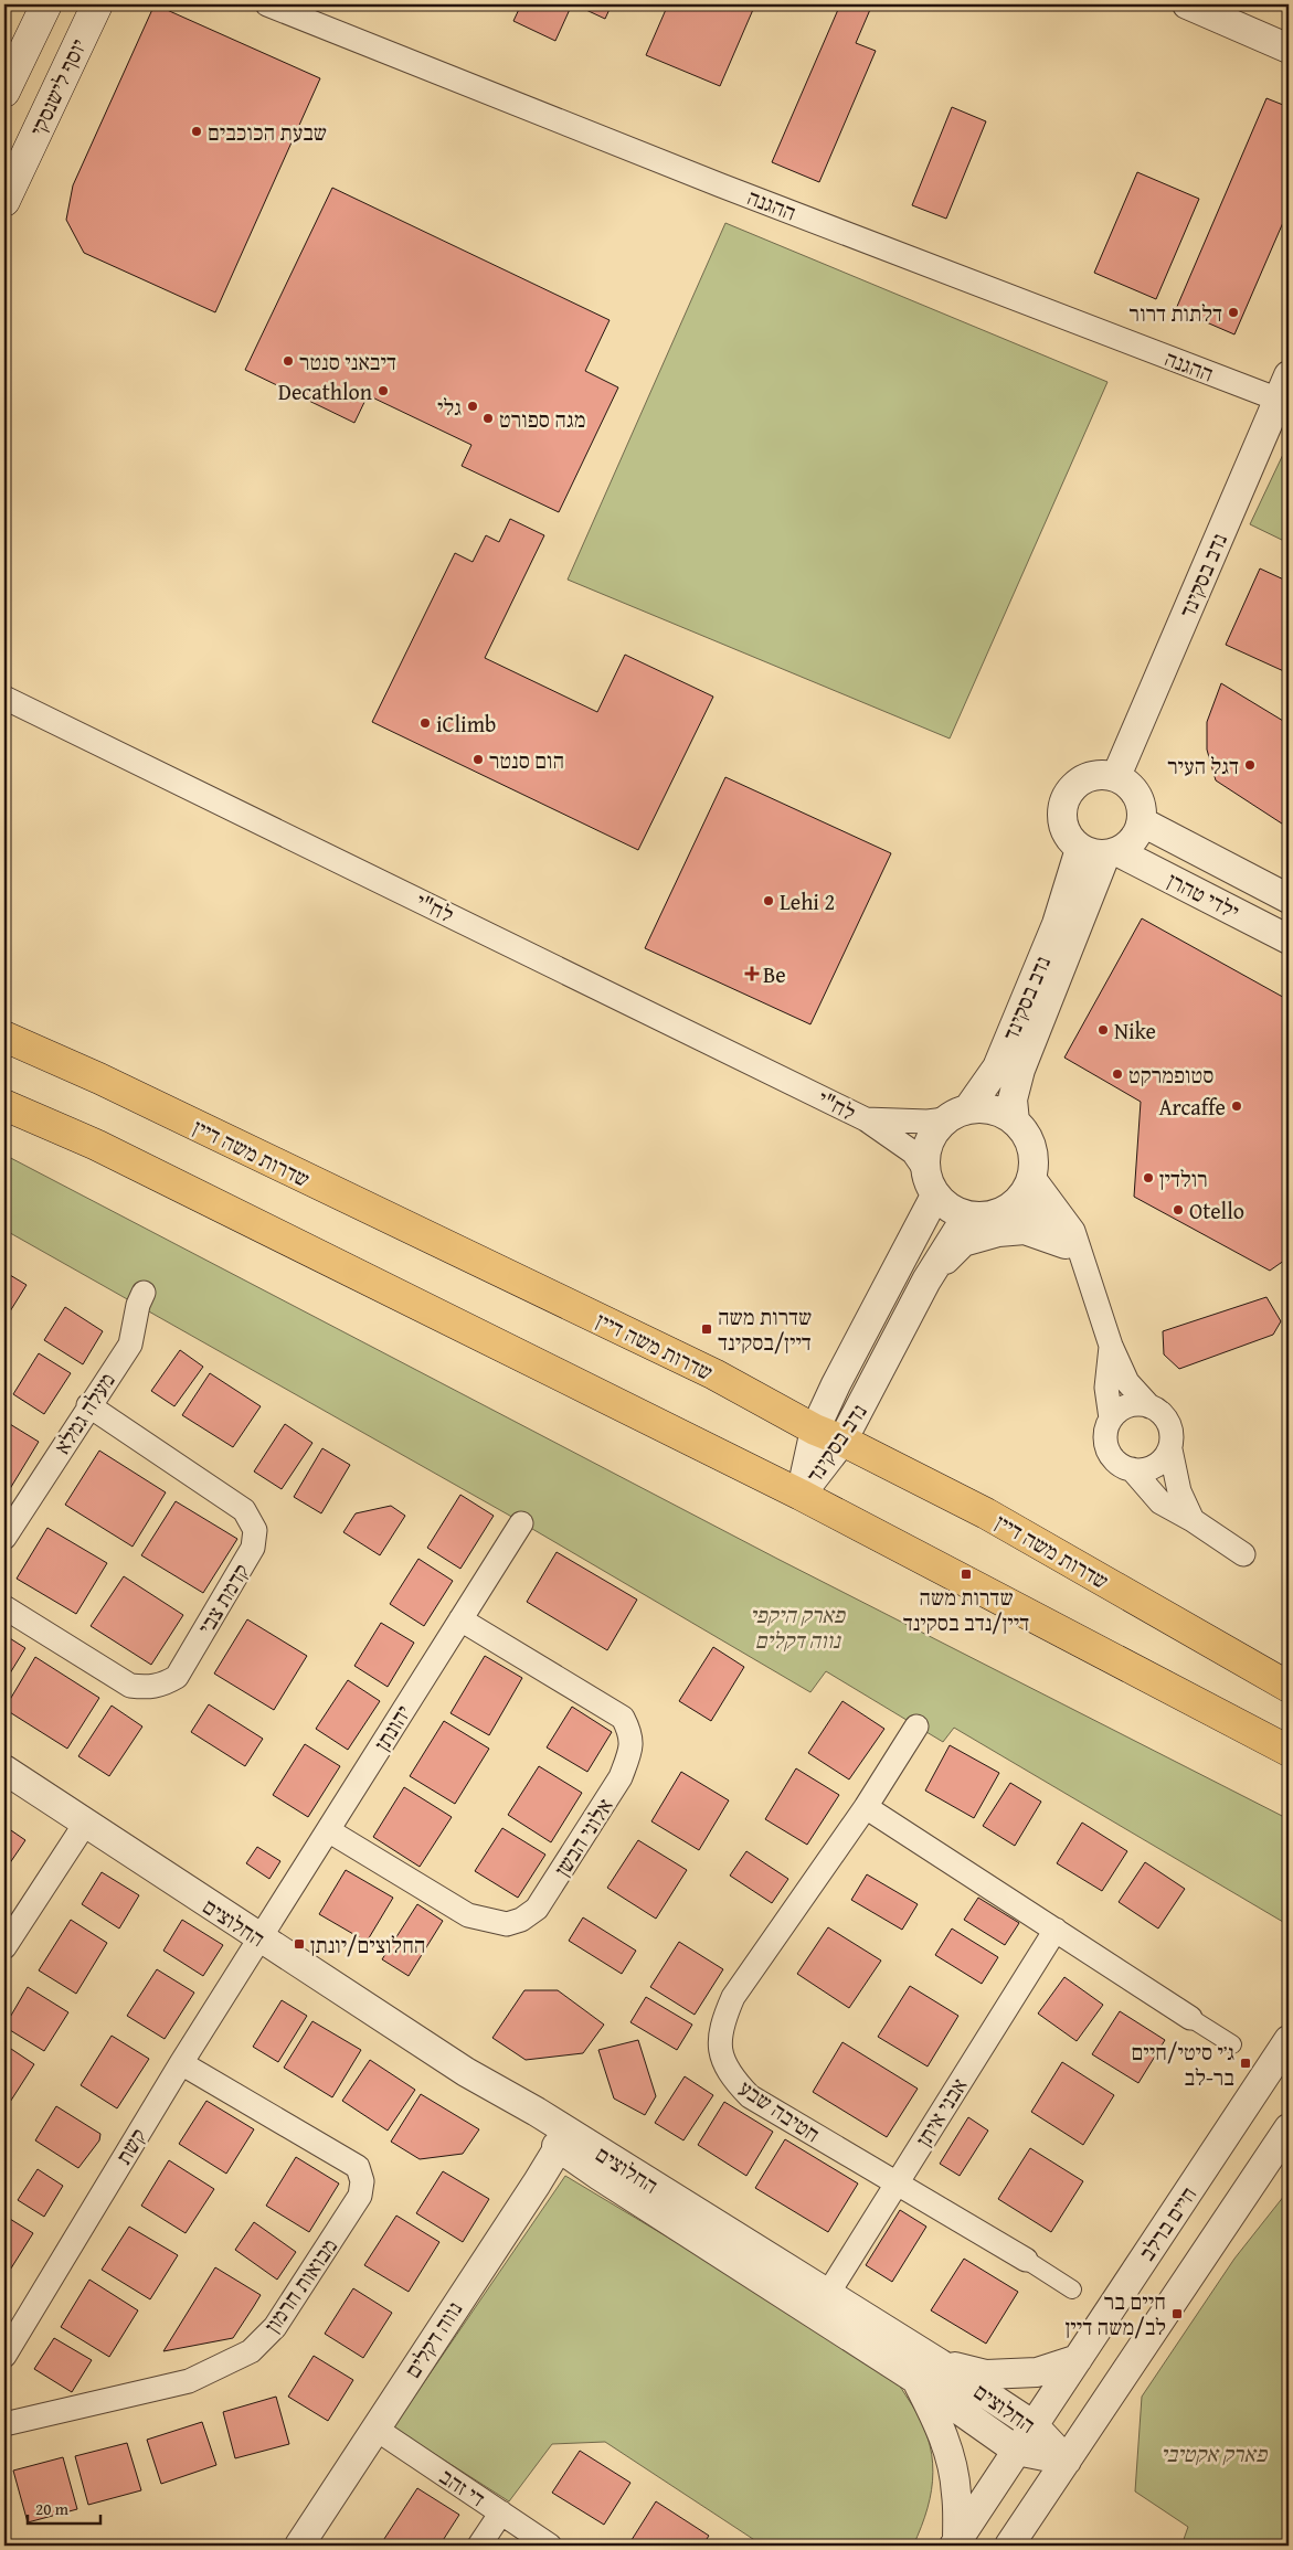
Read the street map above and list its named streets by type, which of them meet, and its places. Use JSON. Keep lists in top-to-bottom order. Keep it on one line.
{"streets":{"main road":["יוסף לישנסקי","שדרות משה דיין"],"street":["ההגנה","נדב בסקינד","ילדי טהרן","לח\"י","מעלה גמלא","קדמת צבי","יהונתן","אלוני הבשן","החלוצים","חטיבה שבע","אבני איתן","קשת","חיים ברלב","מבואות חרמון","נווה דקלים","די זהב"]},"crossings":[["ההגנה","נדב בסקינד"],["נדב בסקינד","ילדי טהרן"],["נדב בסקינד","לח\"י"],["נדב בסקינד","שדרות משה דיין"],["מעלה גמלא","קדמת צבי"],["יהונתן","אלוני הבשן"],["יהונתן","החלוצים"],["יהונתן","קשת"],["החלוצים","אבני איתן"],["החלוצים","קשת"],["החלוצים","חיים ברלב"],["החלוצים","נווה דקלים"],["חטיבה שבע","אבני איתן"],["קשת","מבואות חרמון"],["נווה דקלים","די זהב"]],"parks":["פארק היקפי נווה דקלים","פארק אקטיבי"],"places":{"other":["שבעת הכוכבים","דלתות דרור","דיבאני סנטר","Decathlon","גלי","מגה ספורט","iClimb","הום סנטר","דגל העיר","Lehi 2","Nike","סטופמרקט","Arcaffe","רולדין","Otello"],"health":["Be"],"transit":["שדרות משה דיין/בסקינד","שדרות משה דיין/נדב בסקינד","החלוצים/יונתן","ג׳י סיטי/חיים בר-לב","חיים בר לב/משה דיין"]},"scale_bar":"20 m"}
